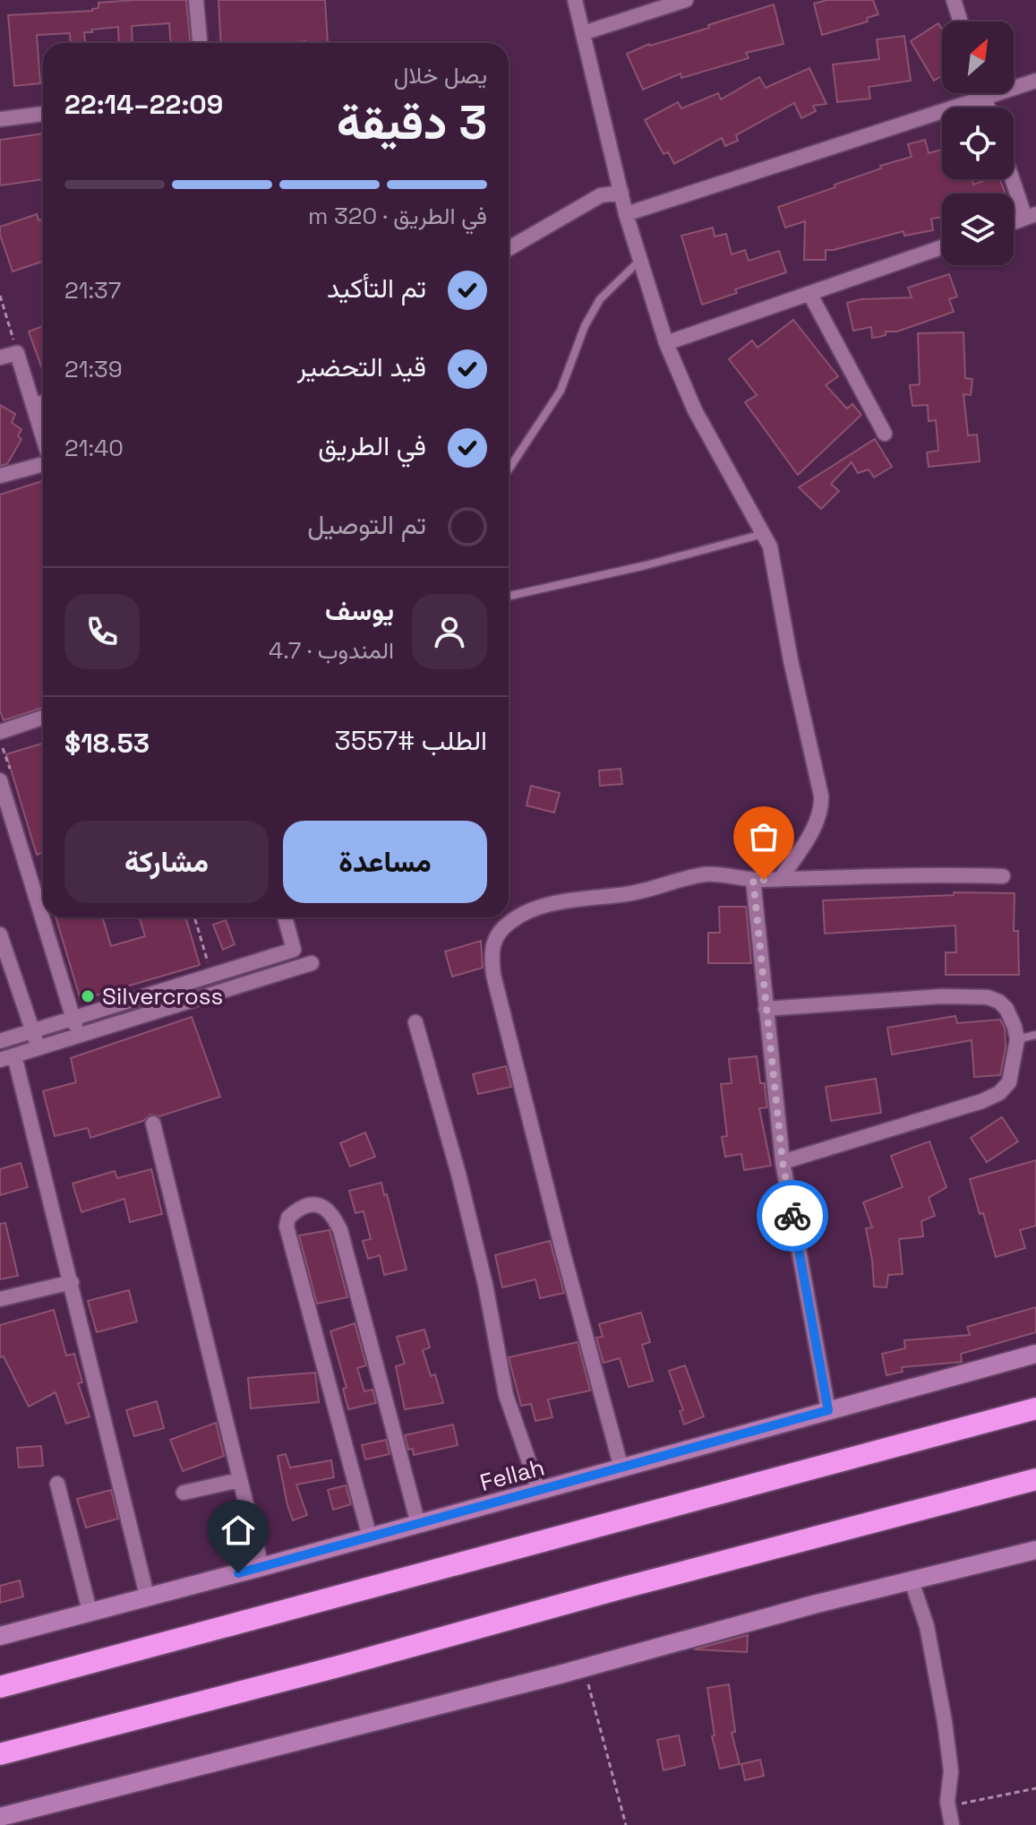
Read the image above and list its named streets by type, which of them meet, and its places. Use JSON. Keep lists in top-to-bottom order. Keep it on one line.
{"streets":{"street":["Fellah"]},"places":["Silvercross"],"north":"top right","page":{"heading":["3 دقيقة","يصل خلال","22:09–22:14"],"panel":["يوسف","المندوب · 4.7","الطلب #3557","$18.53"],"bar":"في الطريق · 320 m","list":[["تم التأكيد","21:37"],["قيد التحضير","21:39"],["في الطريق","21:40"],"تم التوصيل"],"buttons":["مساعدة","مشاركة"]}}
